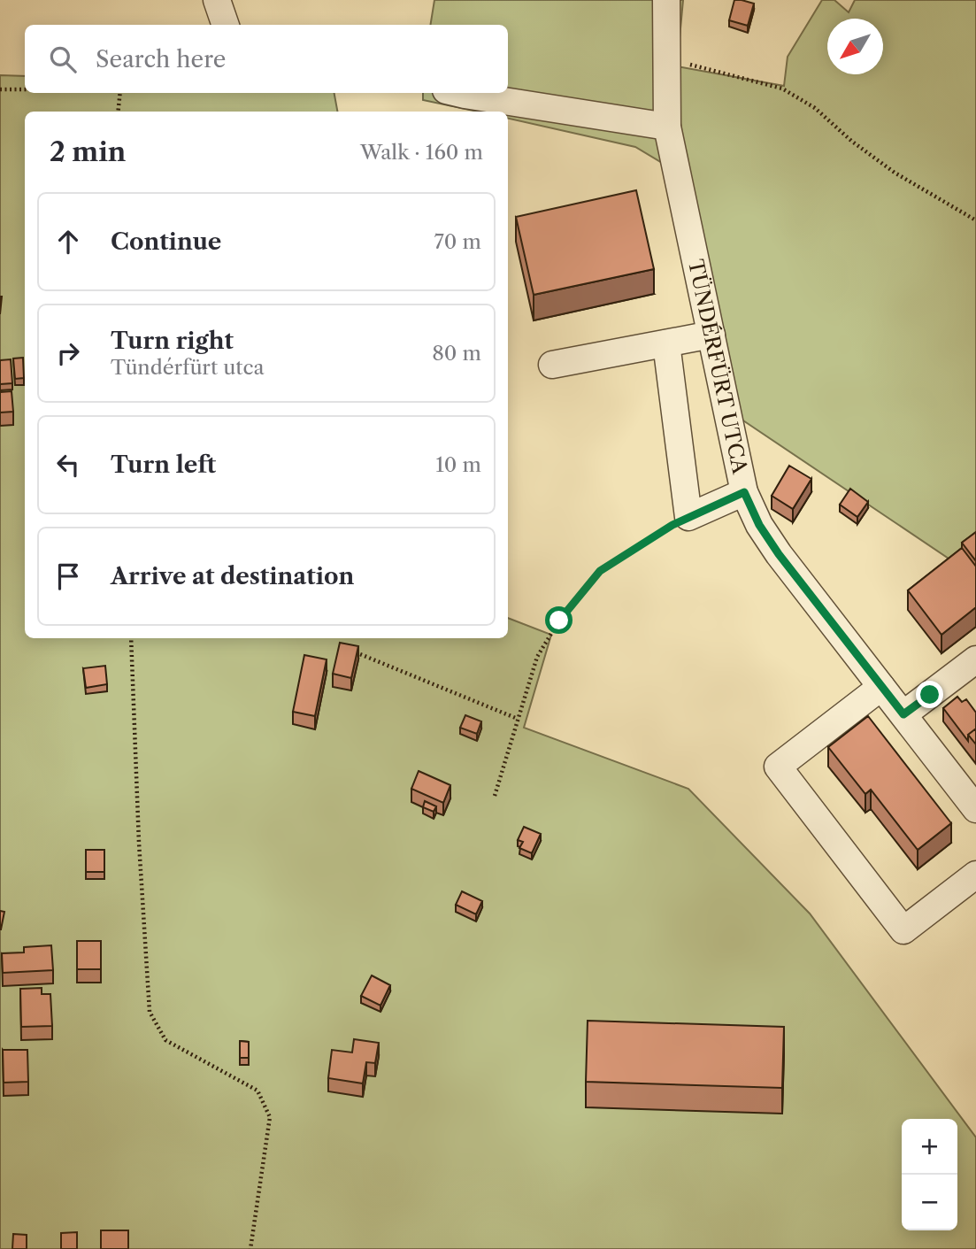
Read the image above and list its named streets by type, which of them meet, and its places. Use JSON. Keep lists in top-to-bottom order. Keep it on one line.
{"streets":{"street":["TÜNDÉRFÜRT UTCA"]},"north":"bottom left","page":{"search":"Search here","heading":["2 min","Walk · 160 m"],"list":[["Continue","70 m"],["Turn right","Tündérfürt utca","80 m"],["Turn left","10 m"],"Arrive at destination"],"map_buttons":["+","−"]}}
